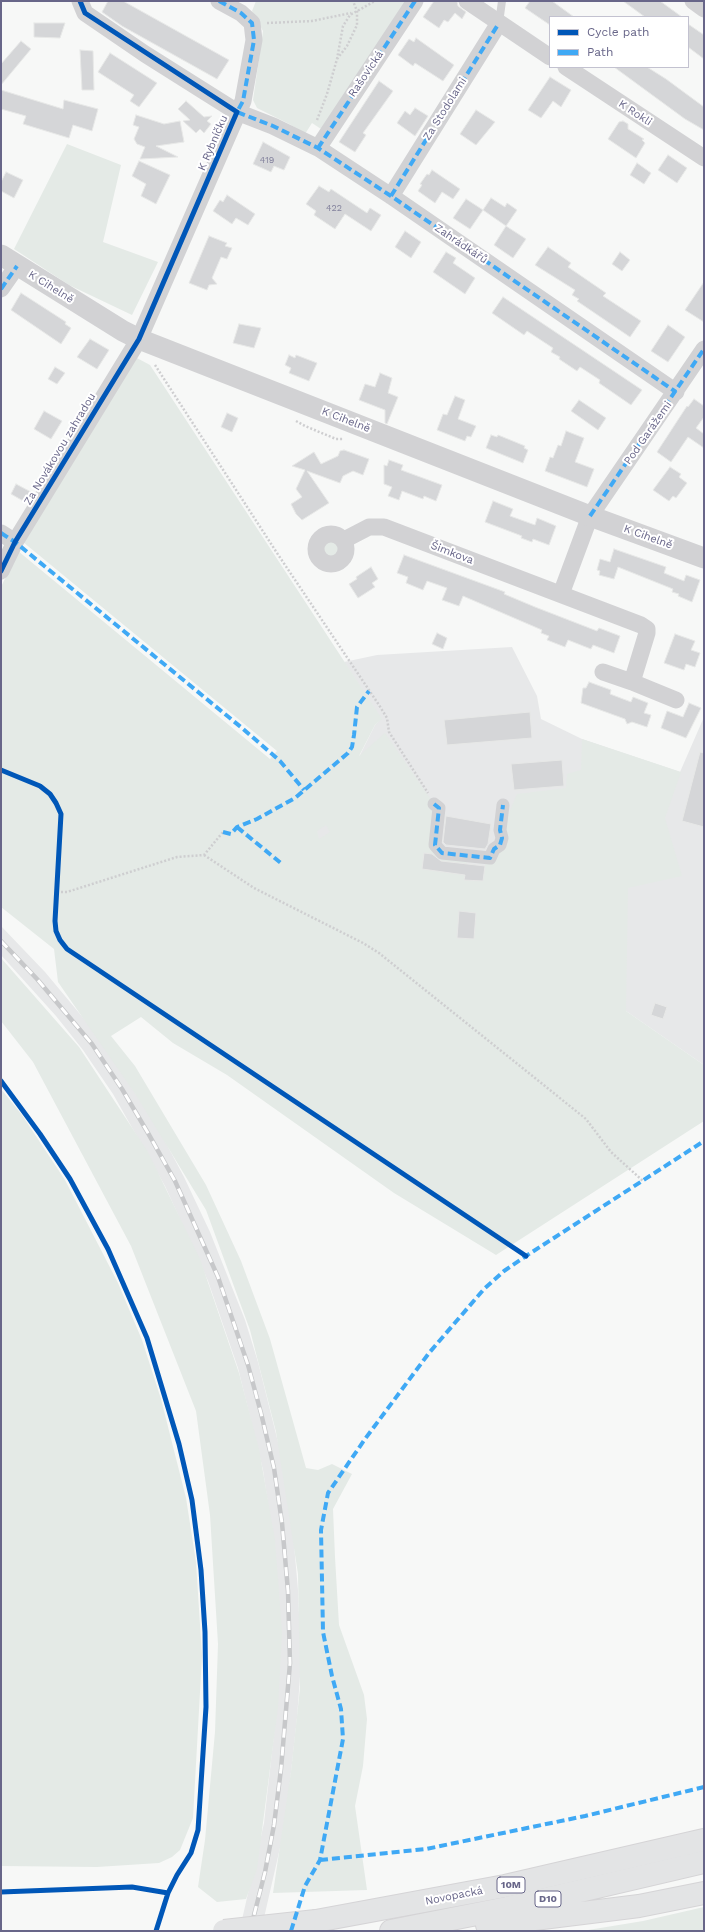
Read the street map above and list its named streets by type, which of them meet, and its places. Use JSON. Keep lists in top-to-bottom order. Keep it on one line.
{"streets":{"highway":["10M","Novopacká","D10"],"street":["Rašovická","Za Stodolami","K Rokli","K Rybníčku","Zahrádkářů","K Cihelně","Pod Garážemi","Za Novákovou zahradou","Šimkova"]},"crossings":[["Rašovická","Zahrádkářů"],["Za Stodolami","Zahrádkářů"],["K Rybníčku","Zahrádkářů"],["K Rybníčku","K Cihelně"],["K Rybníčku","Za Novákovou zahradou"],["Zahrádkářů","Pod Garážemi"],["K Cihelně","Pod Garážemi"],["K Cihelně","Za Novákovou zahradou"]],"house_numbers":["419","422"],"legend":["Cycle path","Path"]}
